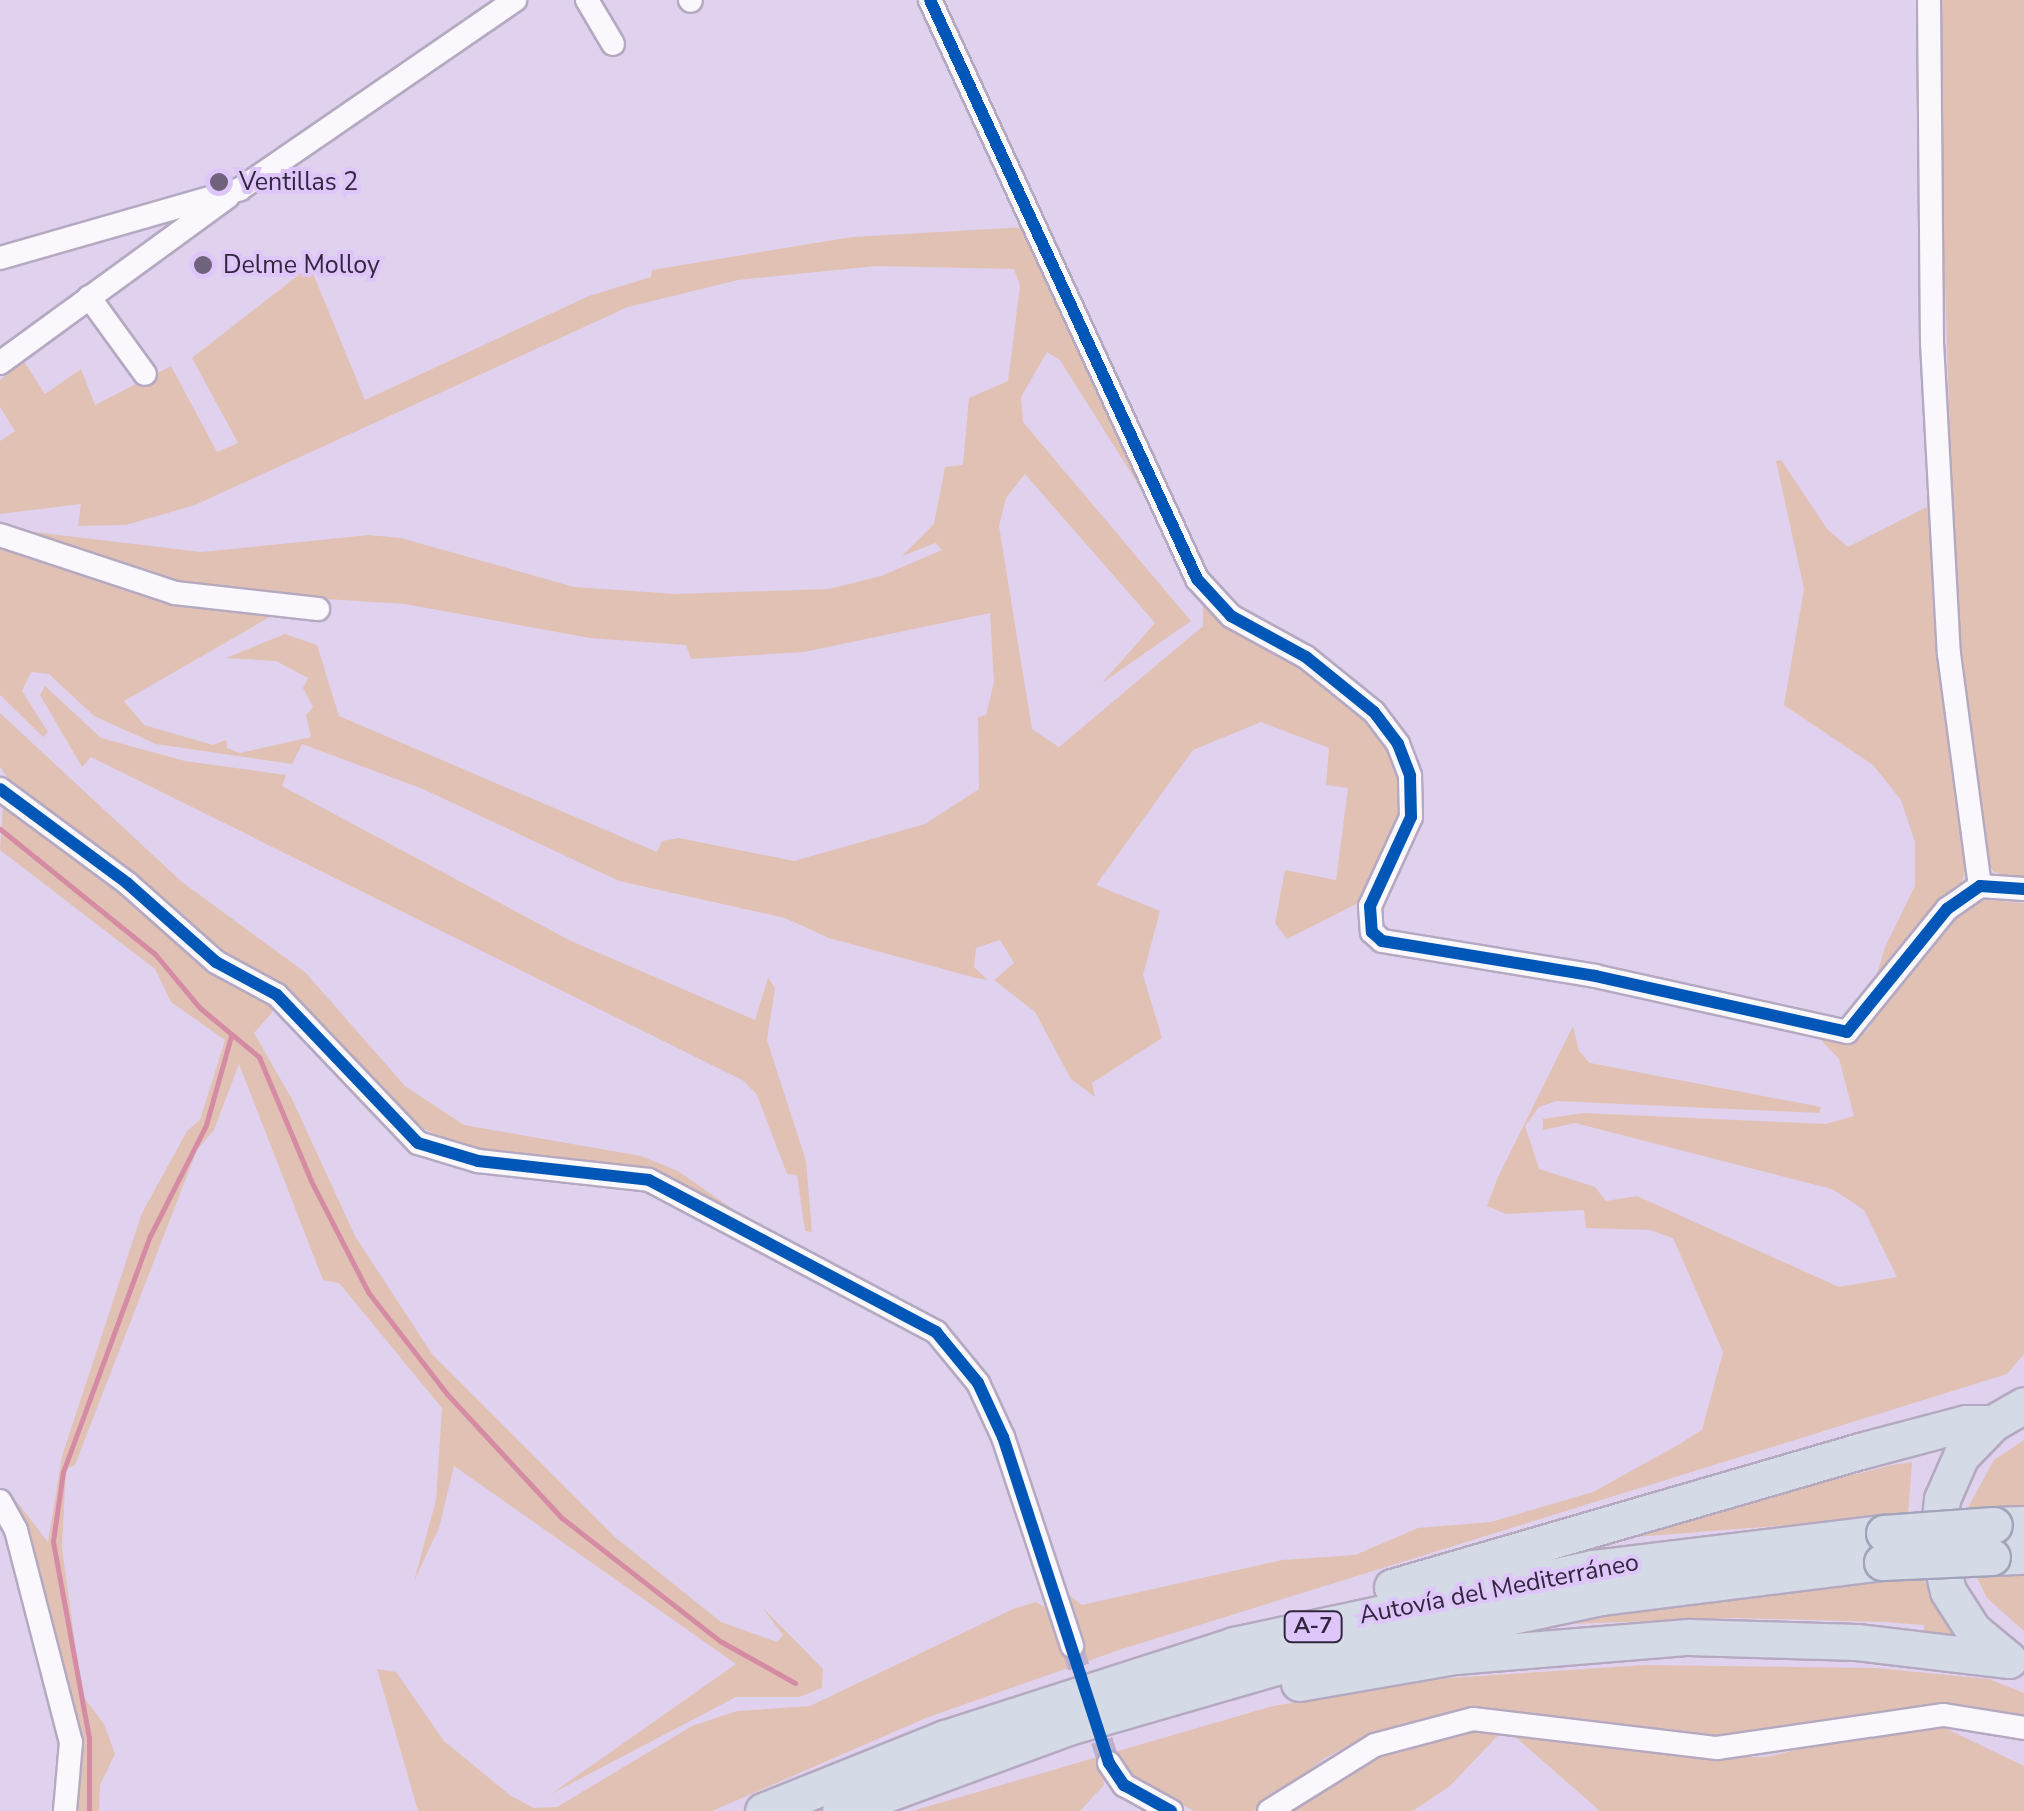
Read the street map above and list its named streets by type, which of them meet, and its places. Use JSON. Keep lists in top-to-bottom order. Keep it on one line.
{"streets":{"highway":["Autovía del Mediterráneo","A-7"]},"places":["Ventillas 2","Delme Molloy"]}
